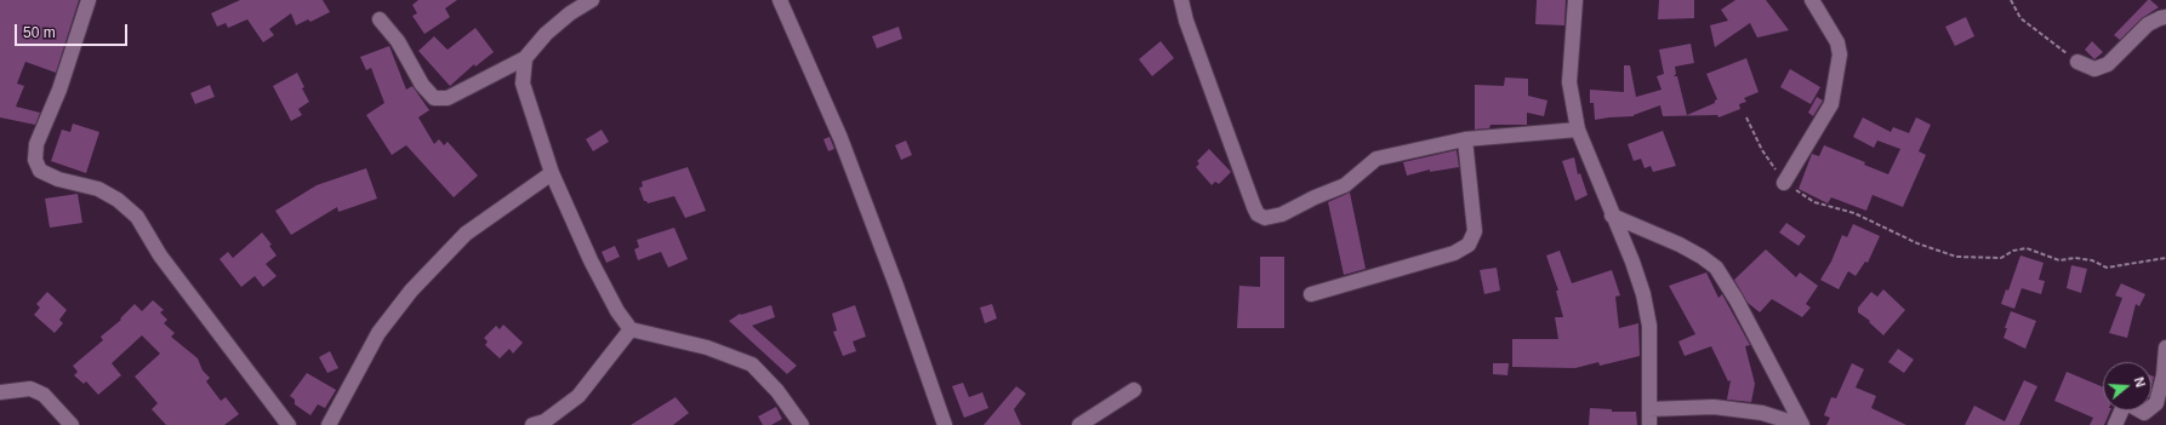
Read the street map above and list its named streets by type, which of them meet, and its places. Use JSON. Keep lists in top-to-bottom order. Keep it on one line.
{"scale_bar":"50 m","north":"right"}
